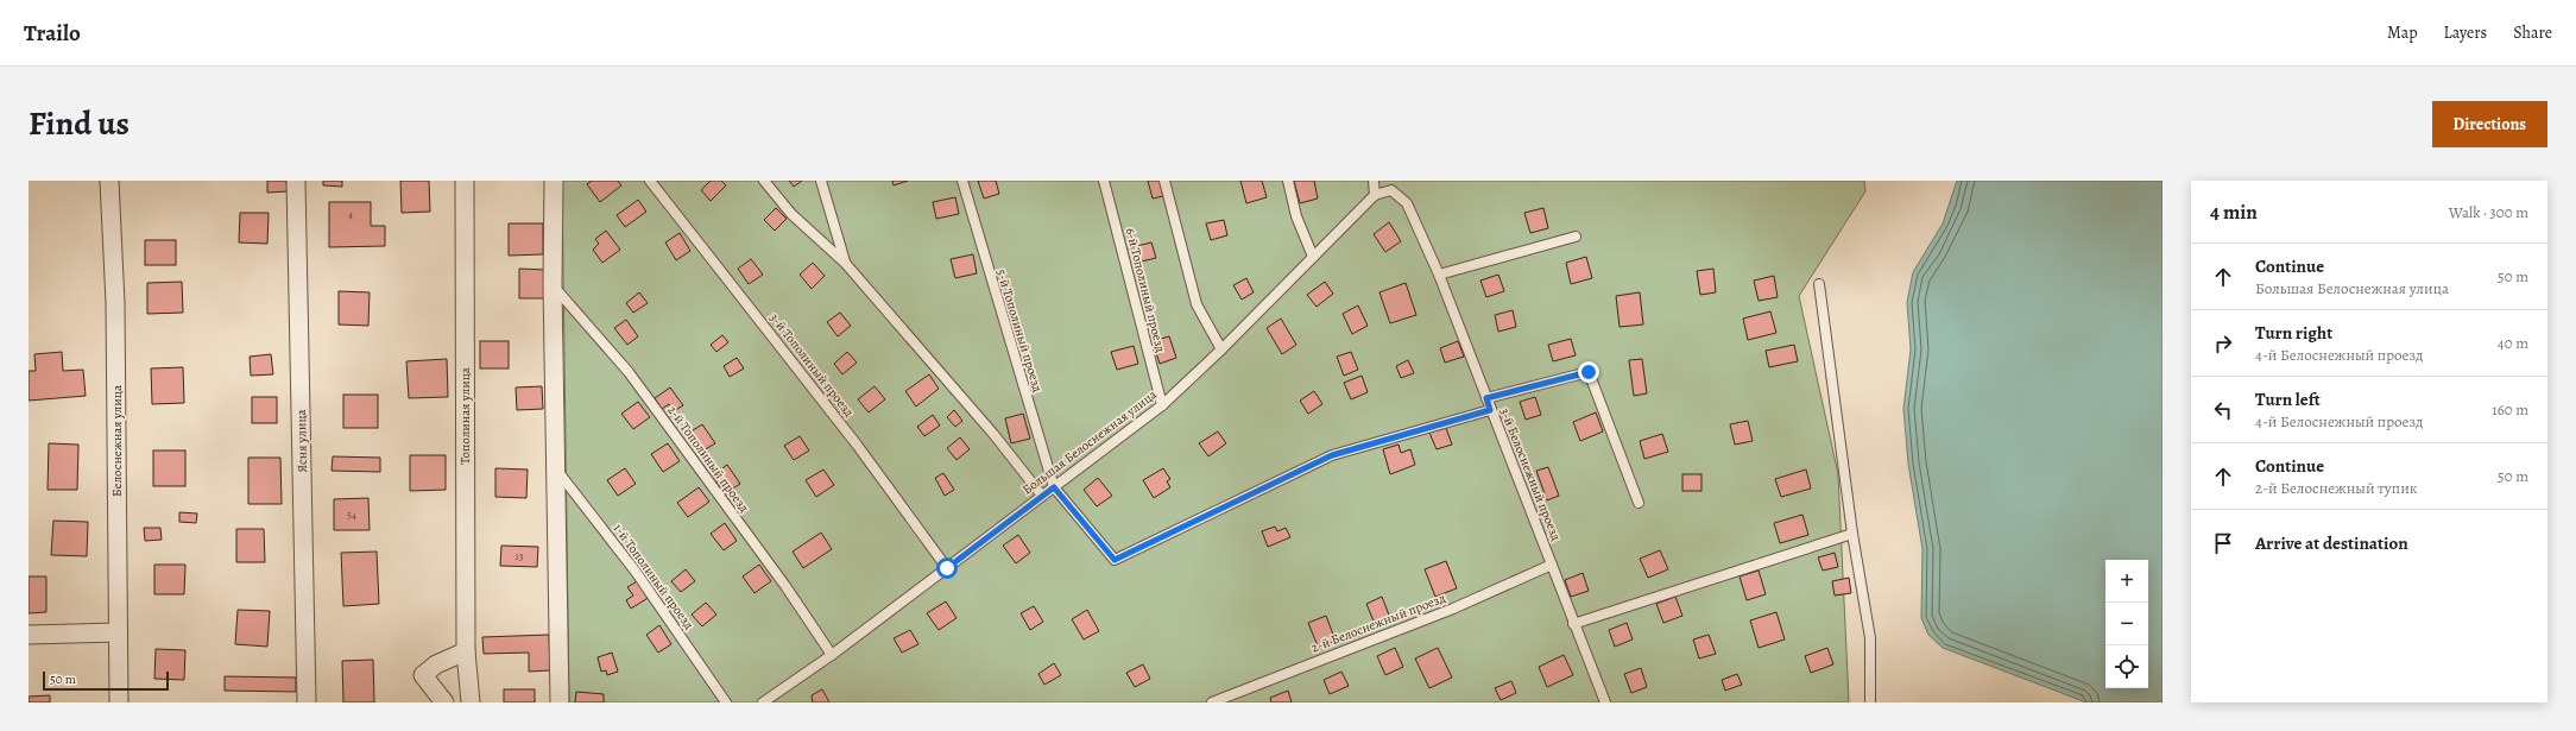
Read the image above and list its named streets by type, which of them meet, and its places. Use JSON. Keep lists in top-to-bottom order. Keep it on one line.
{"streets":{"street":["Тополиная улица","Белоснежная улица","Ясня улица"],"lane":["6-й Тополиный проезд","5-й Тополиный проезд","3-й Тополиный проезд","Большая Белоснежная улица","2-й Тополиный проезд","3-й Белоснежный проезд","1-й Тополиный проезд","2-й Белоснежный проезд"]},"crossings":[["6-й Тополиный проезд","Большая Белоснежная улица"],["5-й Тополиный проезд","Большая Белоснежная улица"],["3-й Тополиный проезд","Большая Белоснежная улица"],["Большая Белоснежная улица","2-й Тополиный проезд"],["Большая Белоснежная улица","3-й Белоснежный проезд"],["3-й Белоснежный проезд","2-й Белоснежный проезд"]],"house_numbers":["4","54","13"],"scale_bar":"50 m","page":{"header":"Trailo","nav":["Map","Layers","Share"],"title":"Find us","buttons":"Directions","heading":["4 min","Walk · 300 m"],"list":[["Continue","Большая Белоснежная улица","50 m"],["Turn right","4-й Белоснежный проезд","40 m"],["Turn left","4-й Белоснежный проезд","160 m"],["Continue","2-й Белоснежный тупик","50 m"],"Arrive at destination"],"map_buttons":["+","−"],"scale":"50 m"}}
